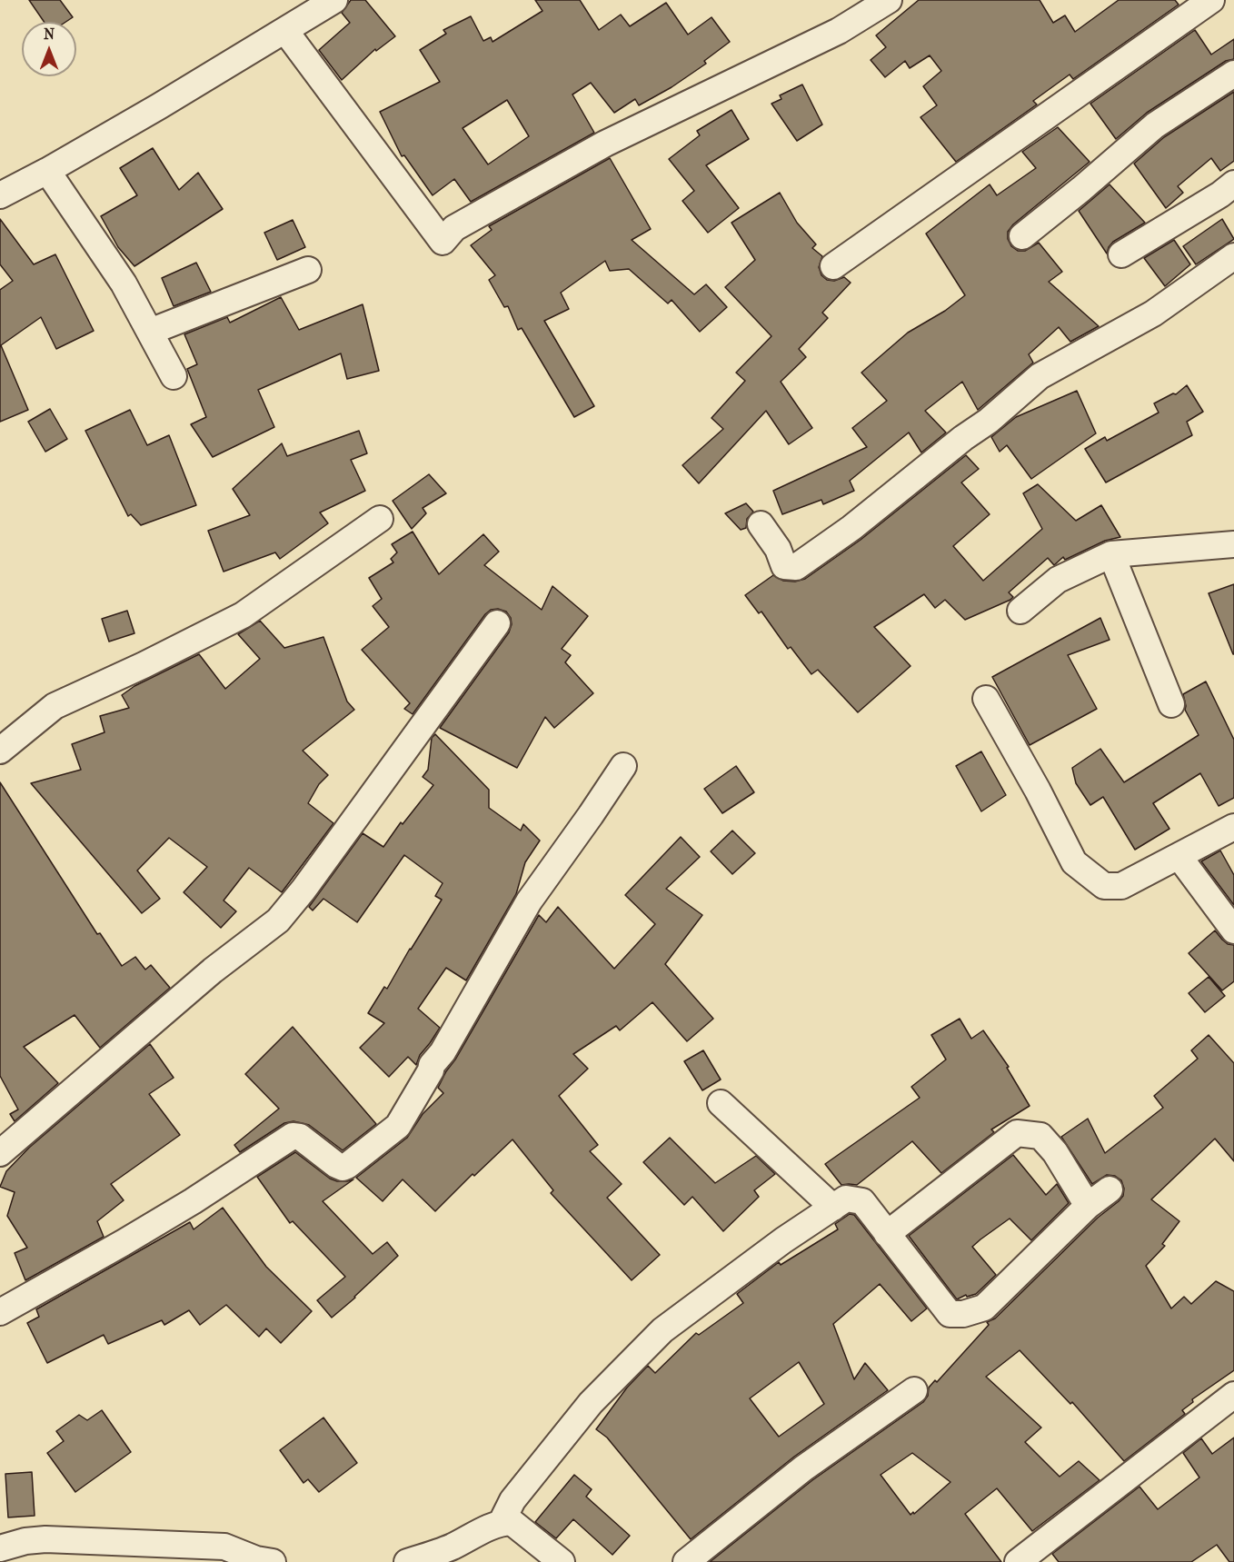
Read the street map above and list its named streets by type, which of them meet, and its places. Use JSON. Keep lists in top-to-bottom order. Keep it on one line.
{"north":"top"}
